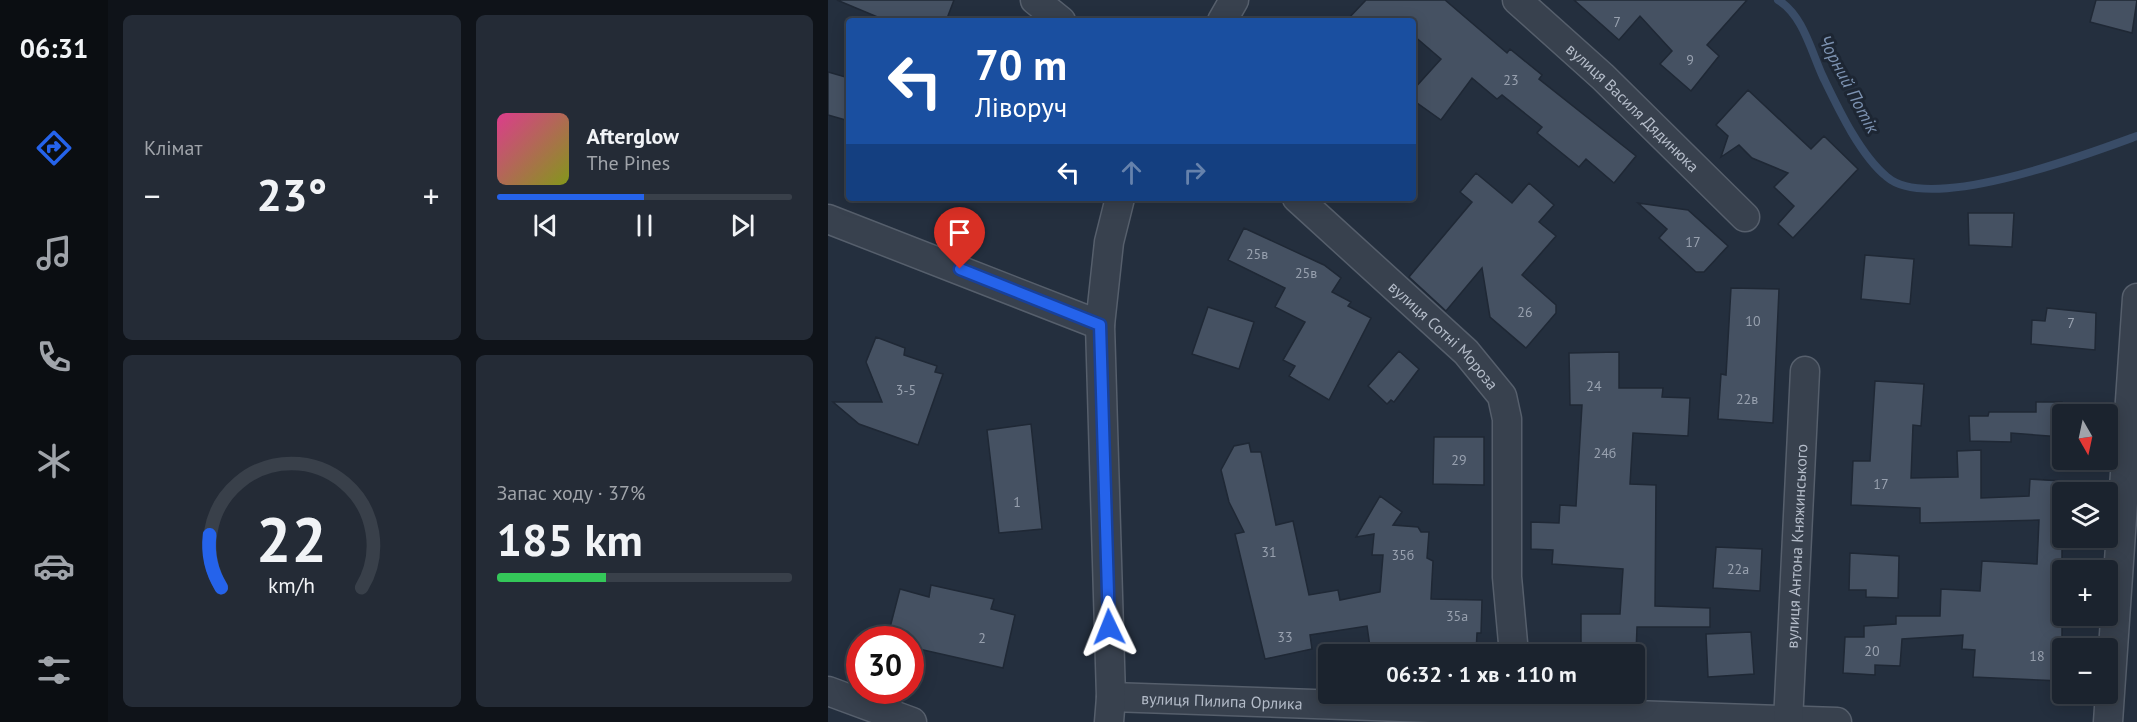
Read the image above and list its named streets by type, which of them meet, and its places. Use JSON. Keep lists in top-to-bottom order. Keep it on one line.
{"streets":{"street":["вулиця Василя Дядинюка","вулиця Сотні Мороза","вулиця Антона Княжинського","вулиця Пилипа Орлика"]},"crossings":[["вулиця Антона Княжинського","вулиця Пилипа Орлика"]],"water":["Чорний Потік"],"house_numbers":["7","9","23","17","25в","25в","26","10","7","24","3-5","22в","24б","29","17","1","31","35б","22а","35а","33","2","20","18"],"north":"bottom","page":{"tabs":"06:31","tile":["Клімат",["Запас ходу · 37%","185 km"]],"turn":["70 m","Ліворуч"],"song":["Afterglow","The Pines"],"heat":["−","23°","+"],"map_buttons":["+","−"],"limit":"30","trip":"06:32 · 1 хв · 110 m","gauge":["22","km/h"]}}
